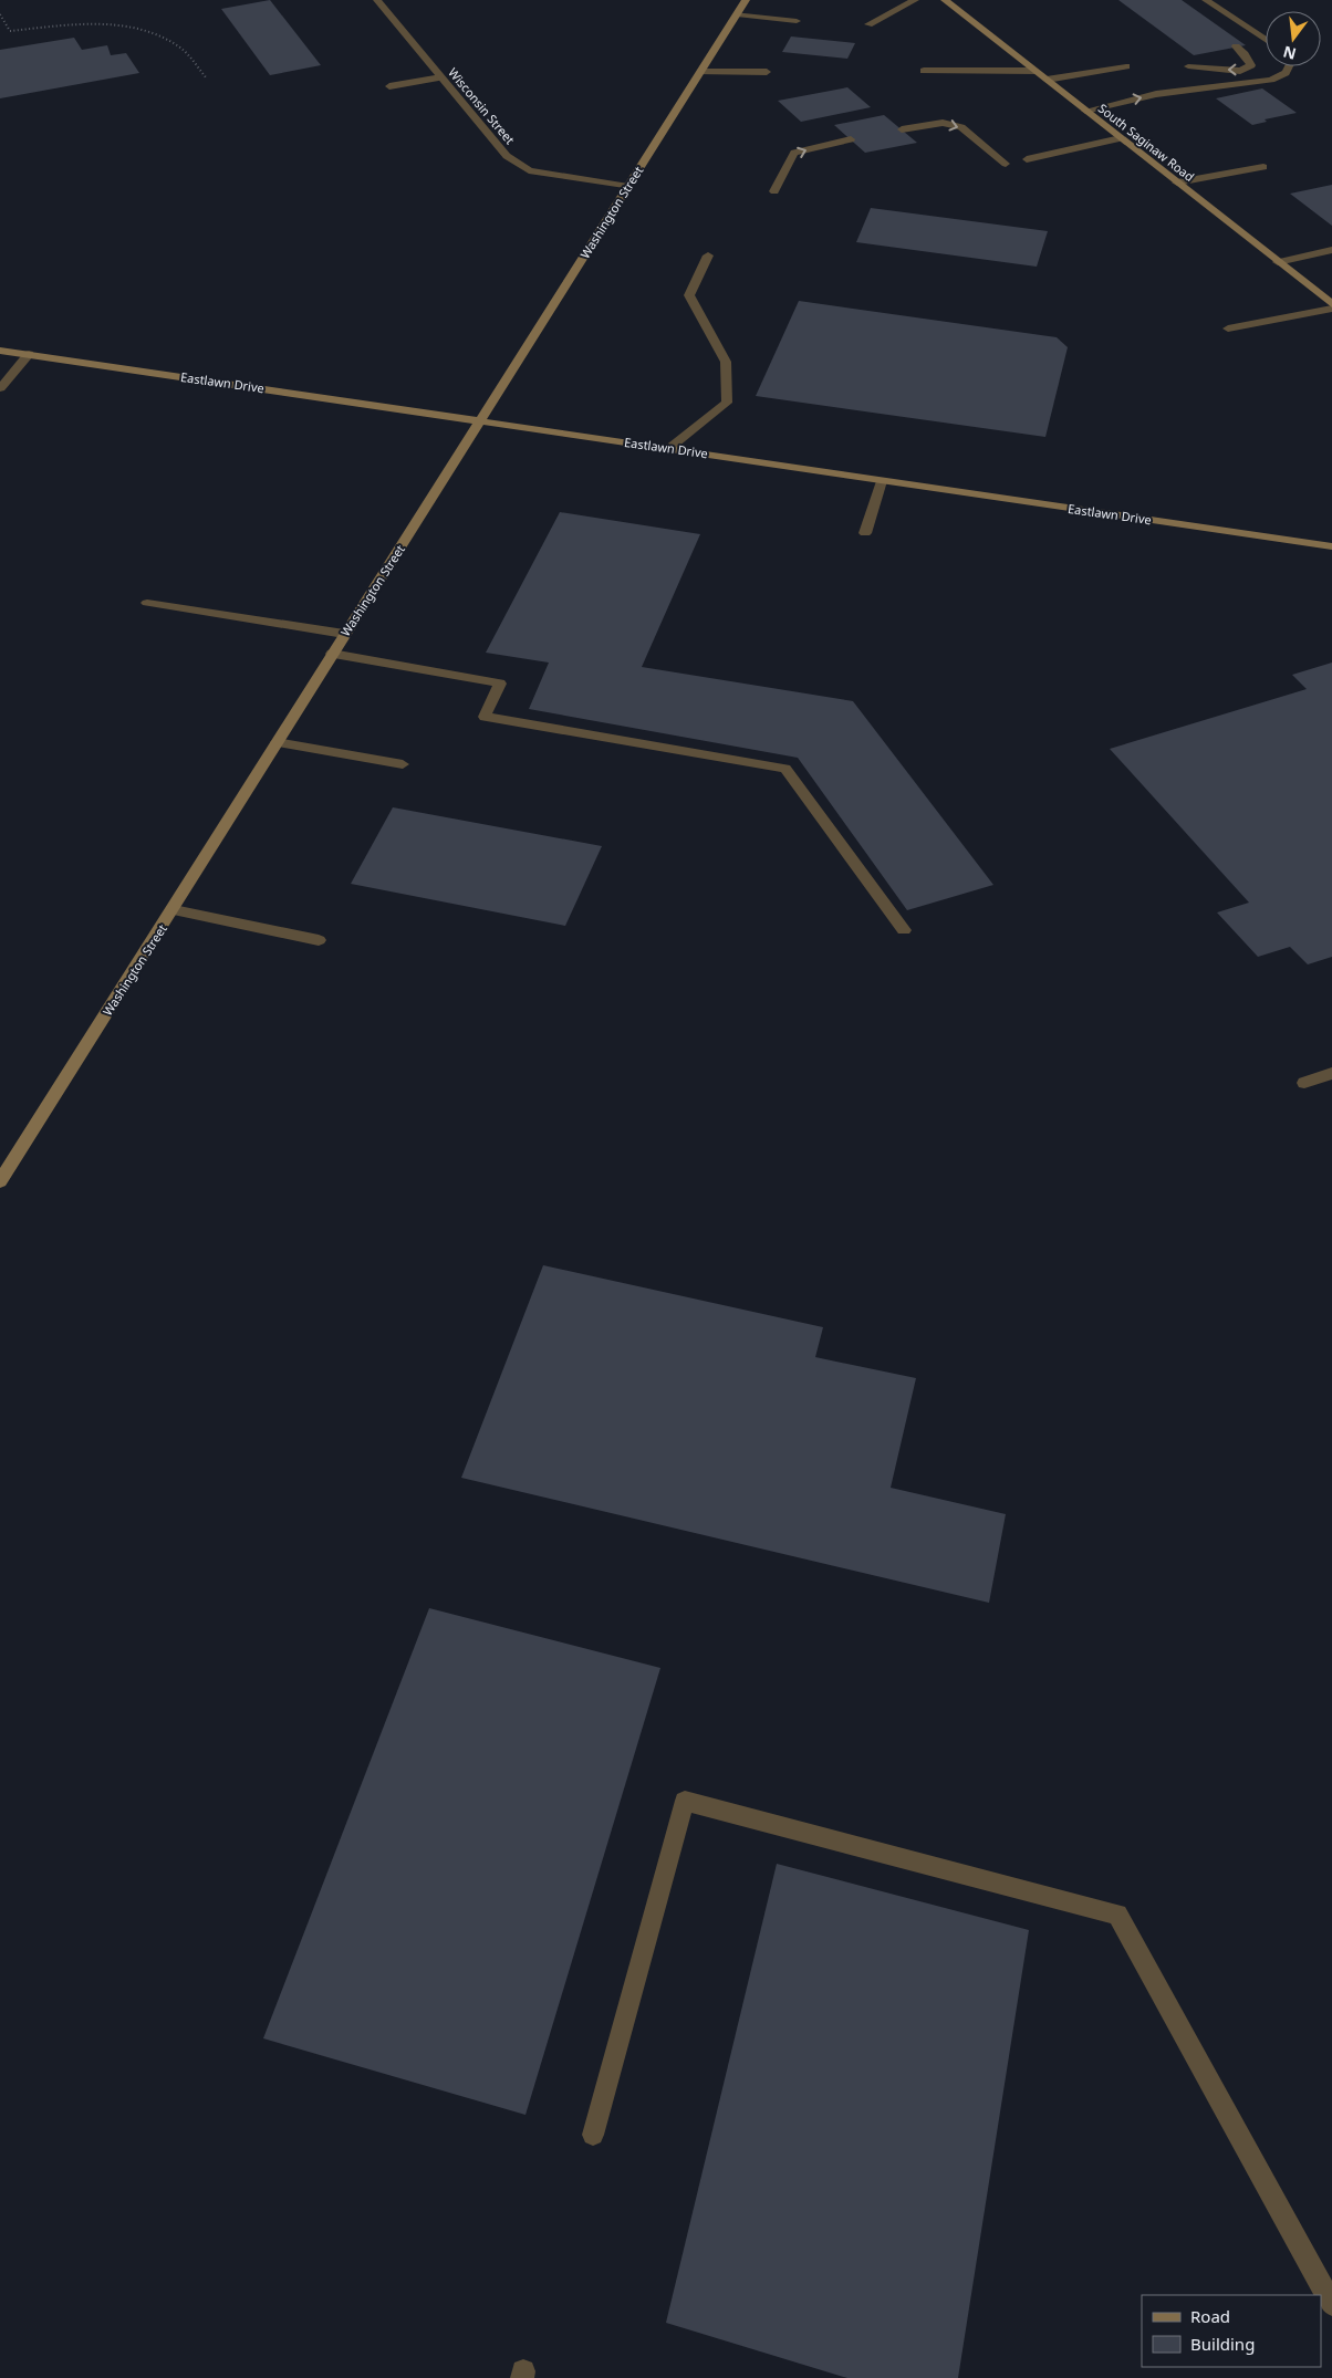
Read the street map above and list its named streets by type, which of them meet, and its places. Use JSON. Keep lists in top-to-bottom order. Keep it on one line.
{"streets":{"street":["Wisconsin Street","South Saginaw Road","Washington Street","Eastlawn Drive"]},"crossings":[["Wisconsin Street","Washington Street"],["Washington Street","Eastlawn Drive"]],"legend":["Road","Building"],"north":"bottom"}
